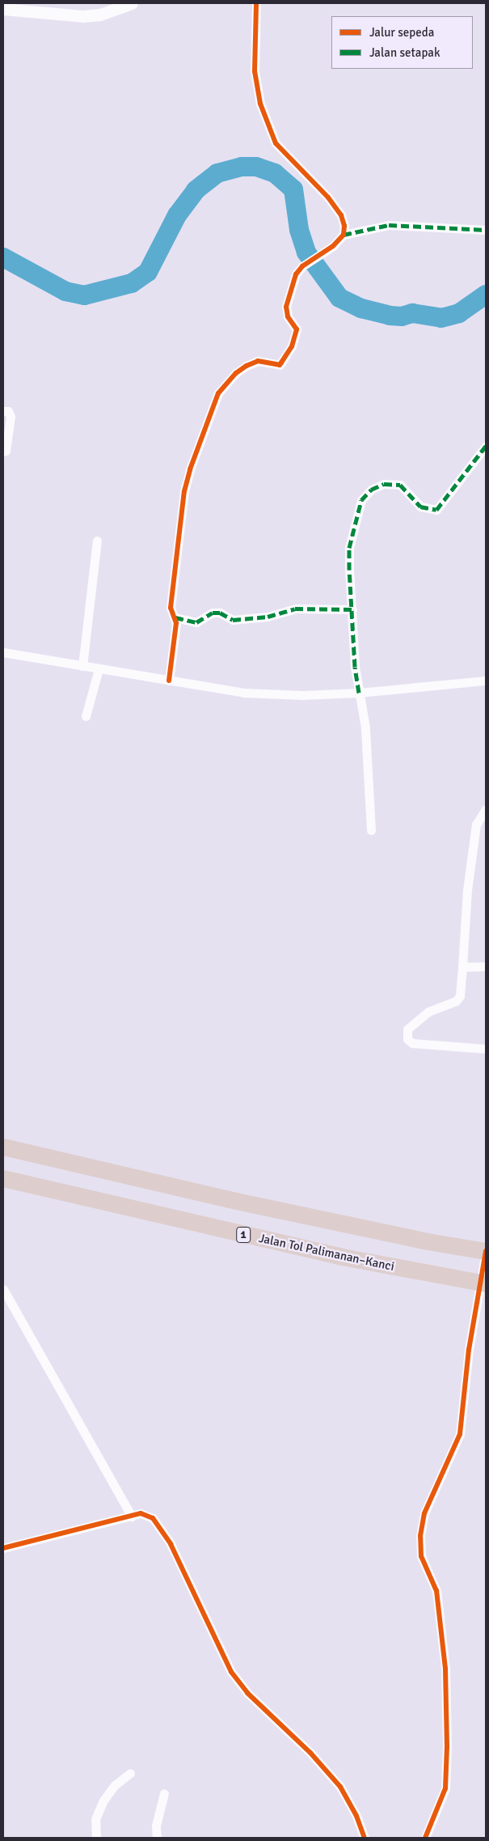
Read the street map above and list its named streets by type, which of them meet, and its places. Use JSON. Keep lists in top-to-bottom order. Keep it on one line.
{"streets":{"highway":["1","Jalan Tol Palimanan–Kanci"]},"legend":["Jalur sepeda","Jalan setapak"]}
